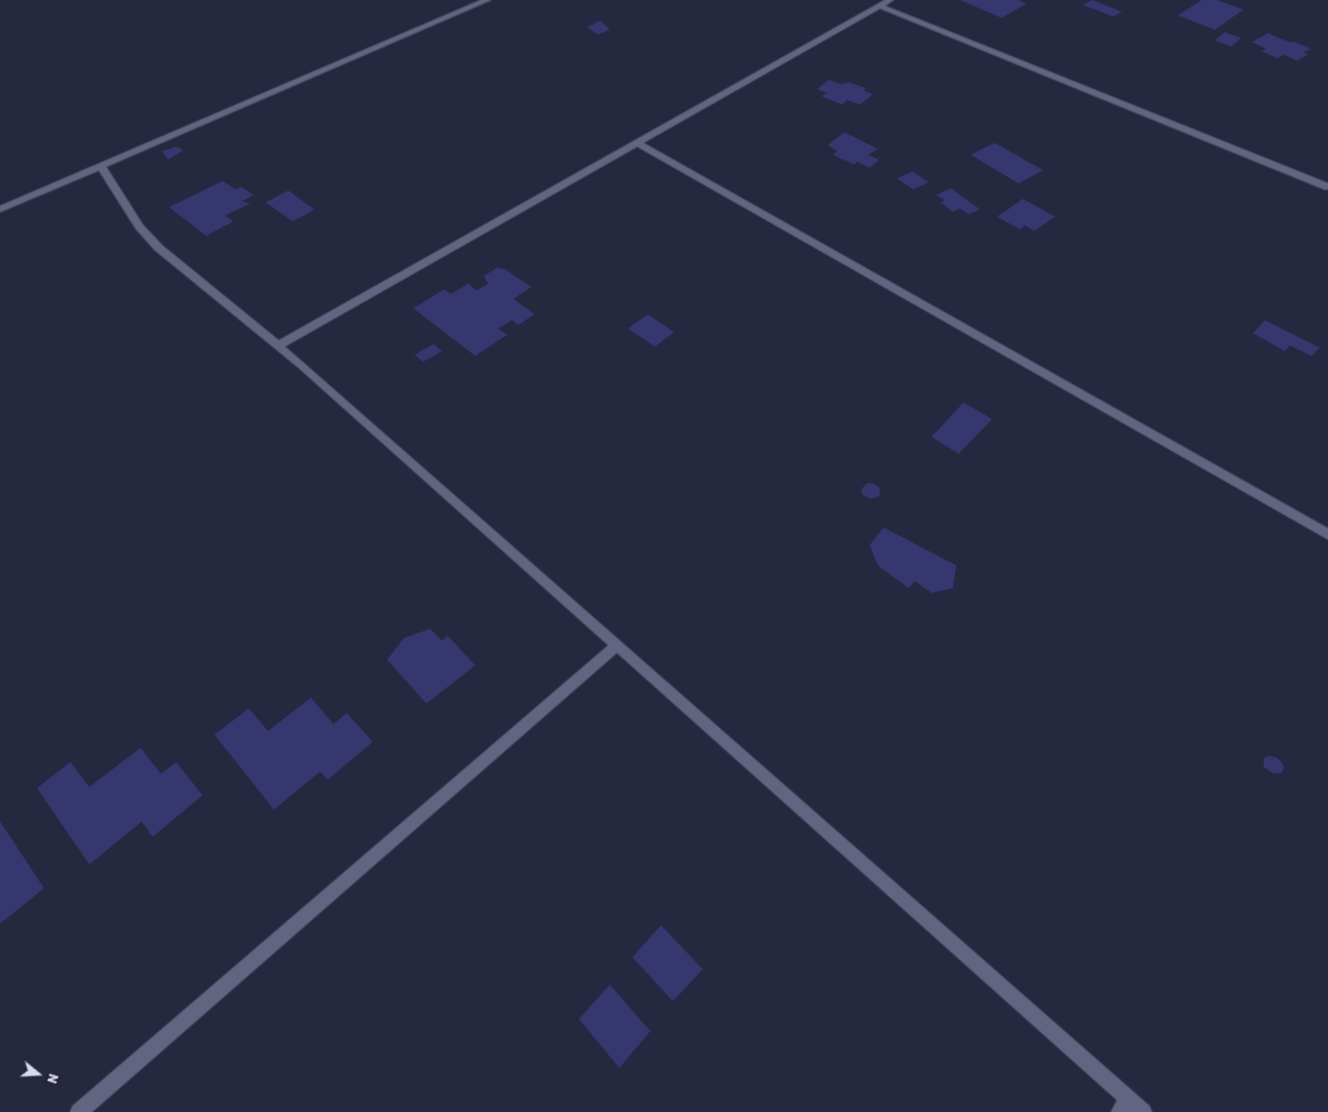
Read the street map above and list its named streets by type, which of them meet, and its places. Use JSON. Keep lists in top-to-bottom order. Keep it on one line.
{"north":"right"}
